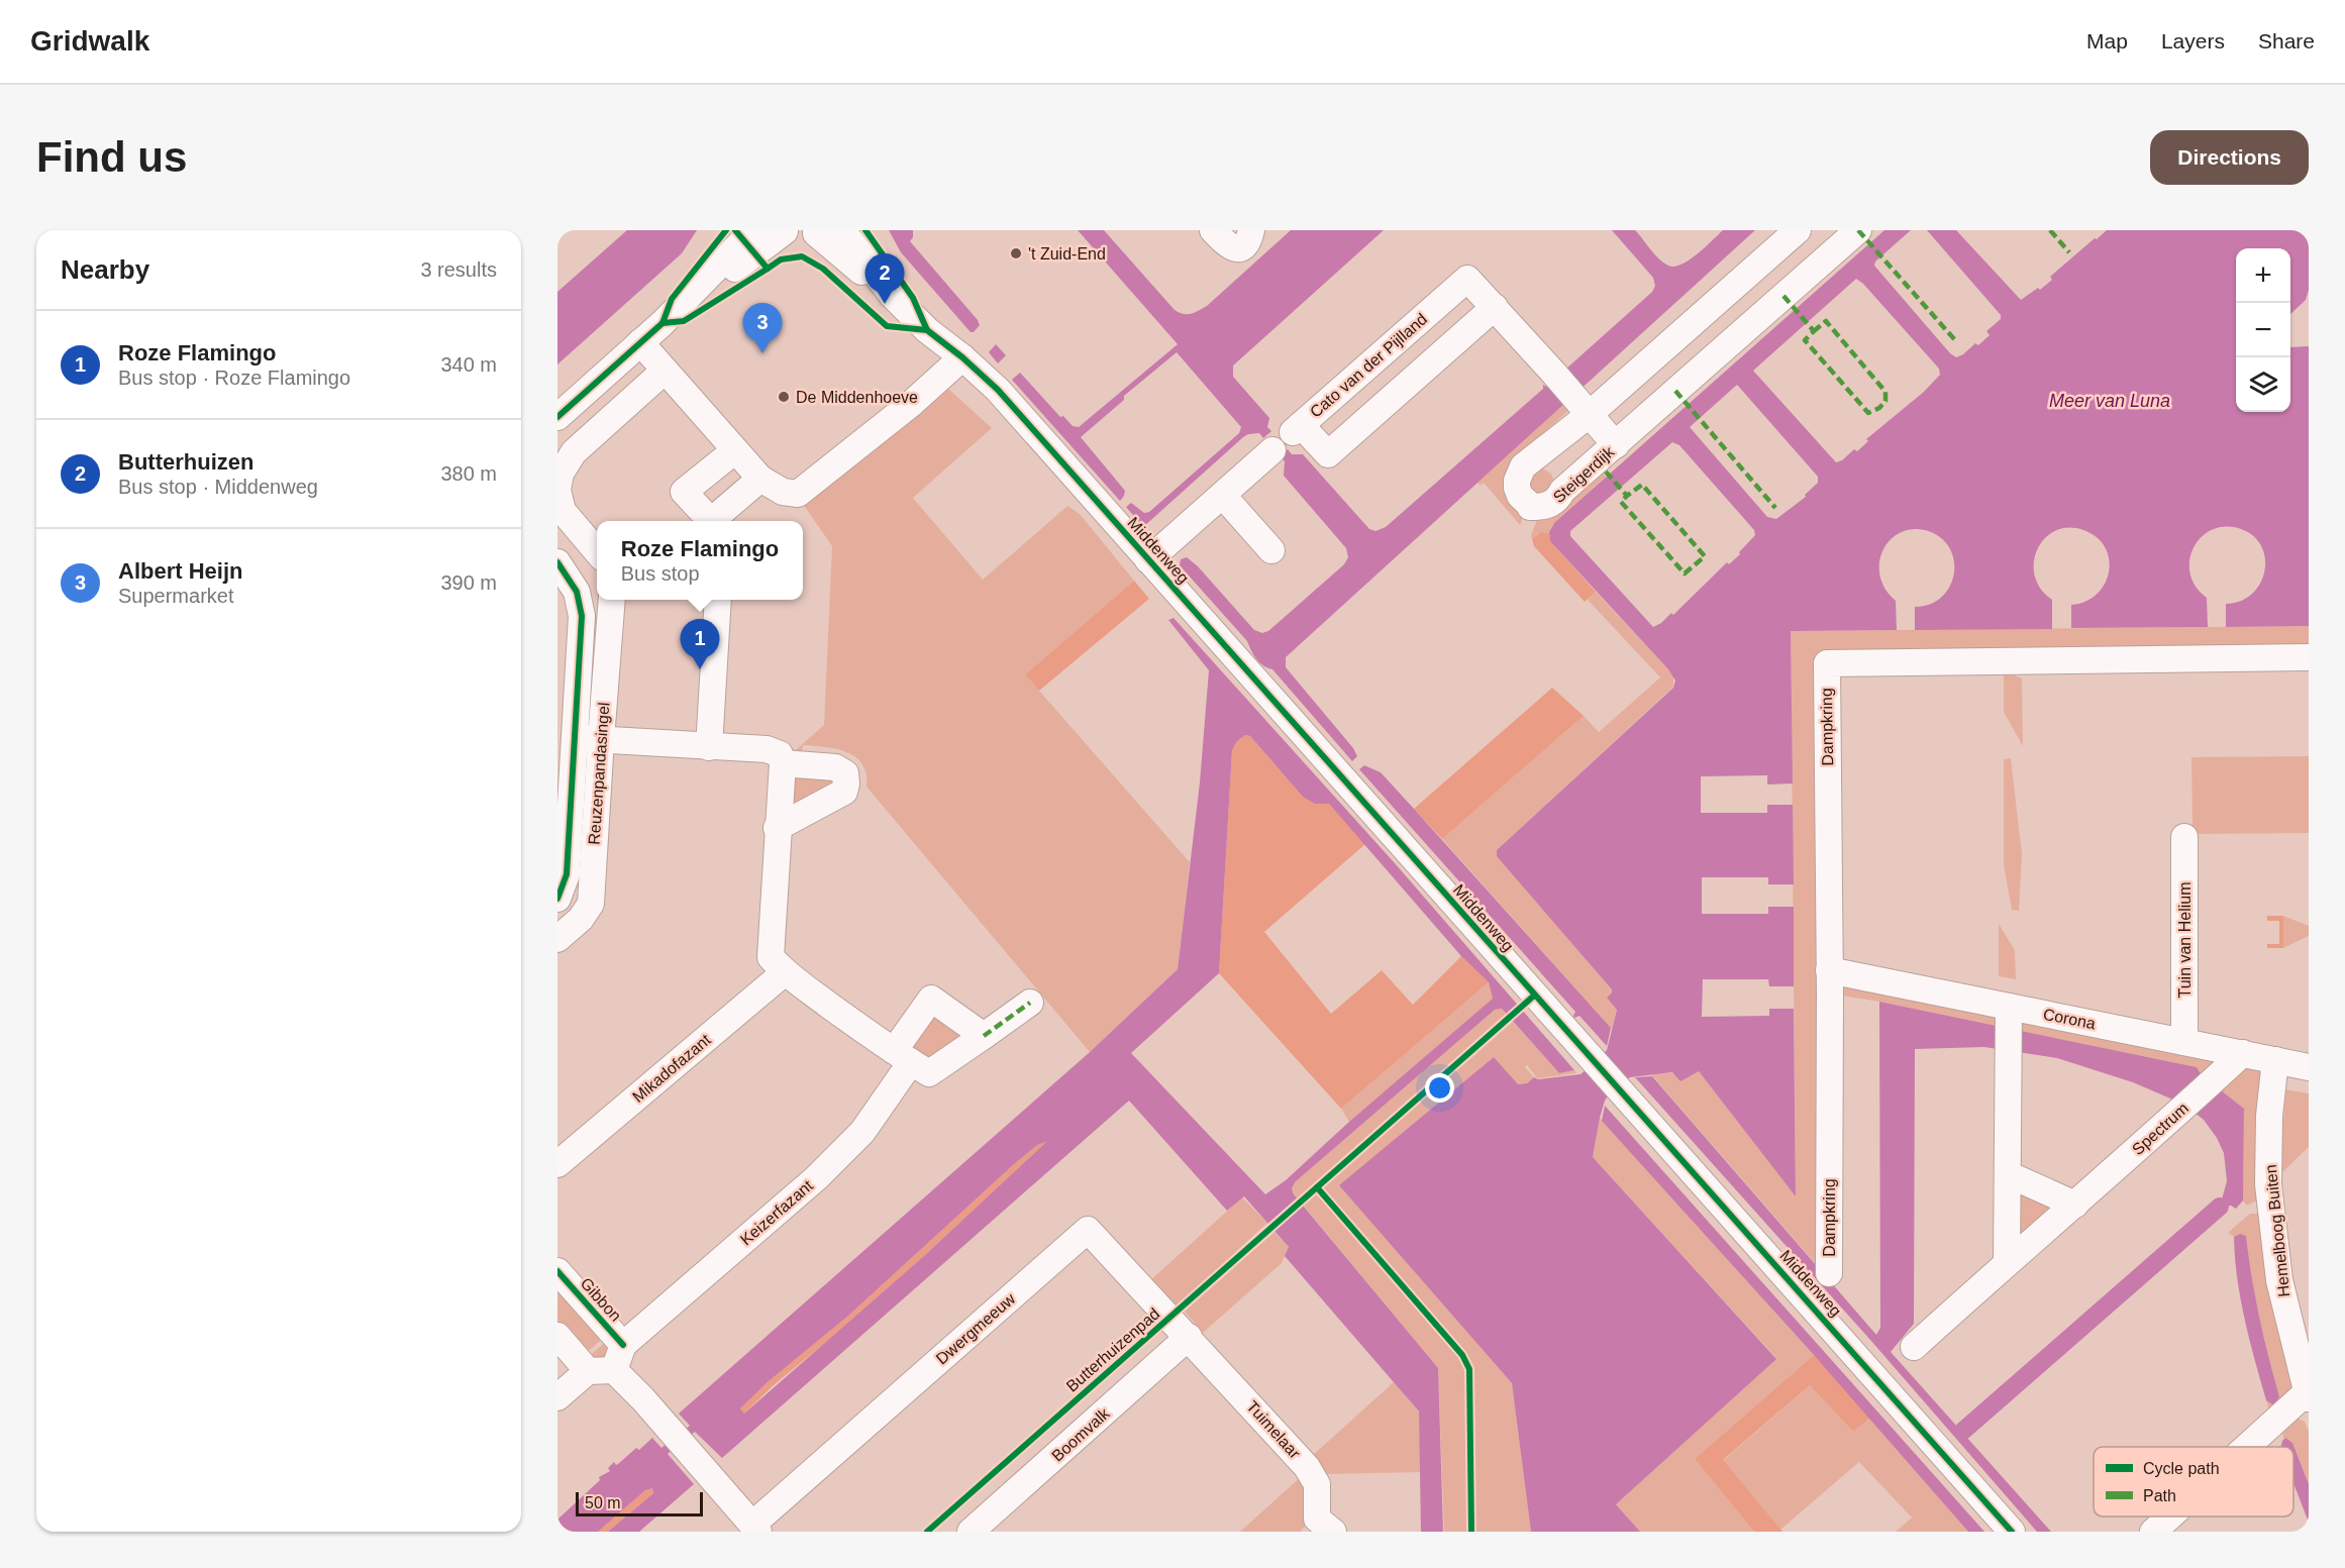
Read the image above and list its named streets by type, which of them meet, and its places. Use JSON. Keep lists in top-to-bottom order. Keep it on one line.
{"streets":{"street":["Cato van der Pijlland","Steigerdijk","Middenweg","Dampkring","Reuzenpandasingel","Tuin van Helium","Corona","Mikadofazant","Spectrum","Keizerfazant","Hemelboog Buiten","Gibbon","Dwergmeeuw","Tuimelaar","Boomvalk"],"cycle path":["Butterhuizenpad"]},"crossings":[["Cato van der Pijlland","Steigerdijk"],["Dampkring","Corona"],["Tuin van Helium","Corona"],["Corona","Spectrum"],["Corona","Hemelboog Buiten"],["Keizerfazant","Gibbon"],["Dwergmeeuw","Tuimelaar"],["Dwergmeeuw","Boomvalk"],["Tuimelaar","Boomvalk"]],"water":["Meer van Luna"],"places":["'t Zuid-End","De Middenhoeve"],"legend":["Cycle path","Path"],"scale_bar":"50 m","page":{"header":"Gridwalk","nav":["Map","Layers","Share"],"buttons":"Directions","title":"Find us","heading":["Nearby","3 results"],"map_buttons":["+","−"],"pins":["2","3","1"],"list":[{"mark":"1","name":"Roze Flamingo","note":"Bus stop · Roze Flamingo","value":"340 m"},{"mark":"2","name":"Butterhuizen","note":"Bus stop · Middenweg","value":"380 m"},{"mark":"3","name":"Albert Heijn","note":"Supermarket","value":"390 m"}],"popup":["Roze Flamingo","Bus stop"],"scale":"50 m"}}
